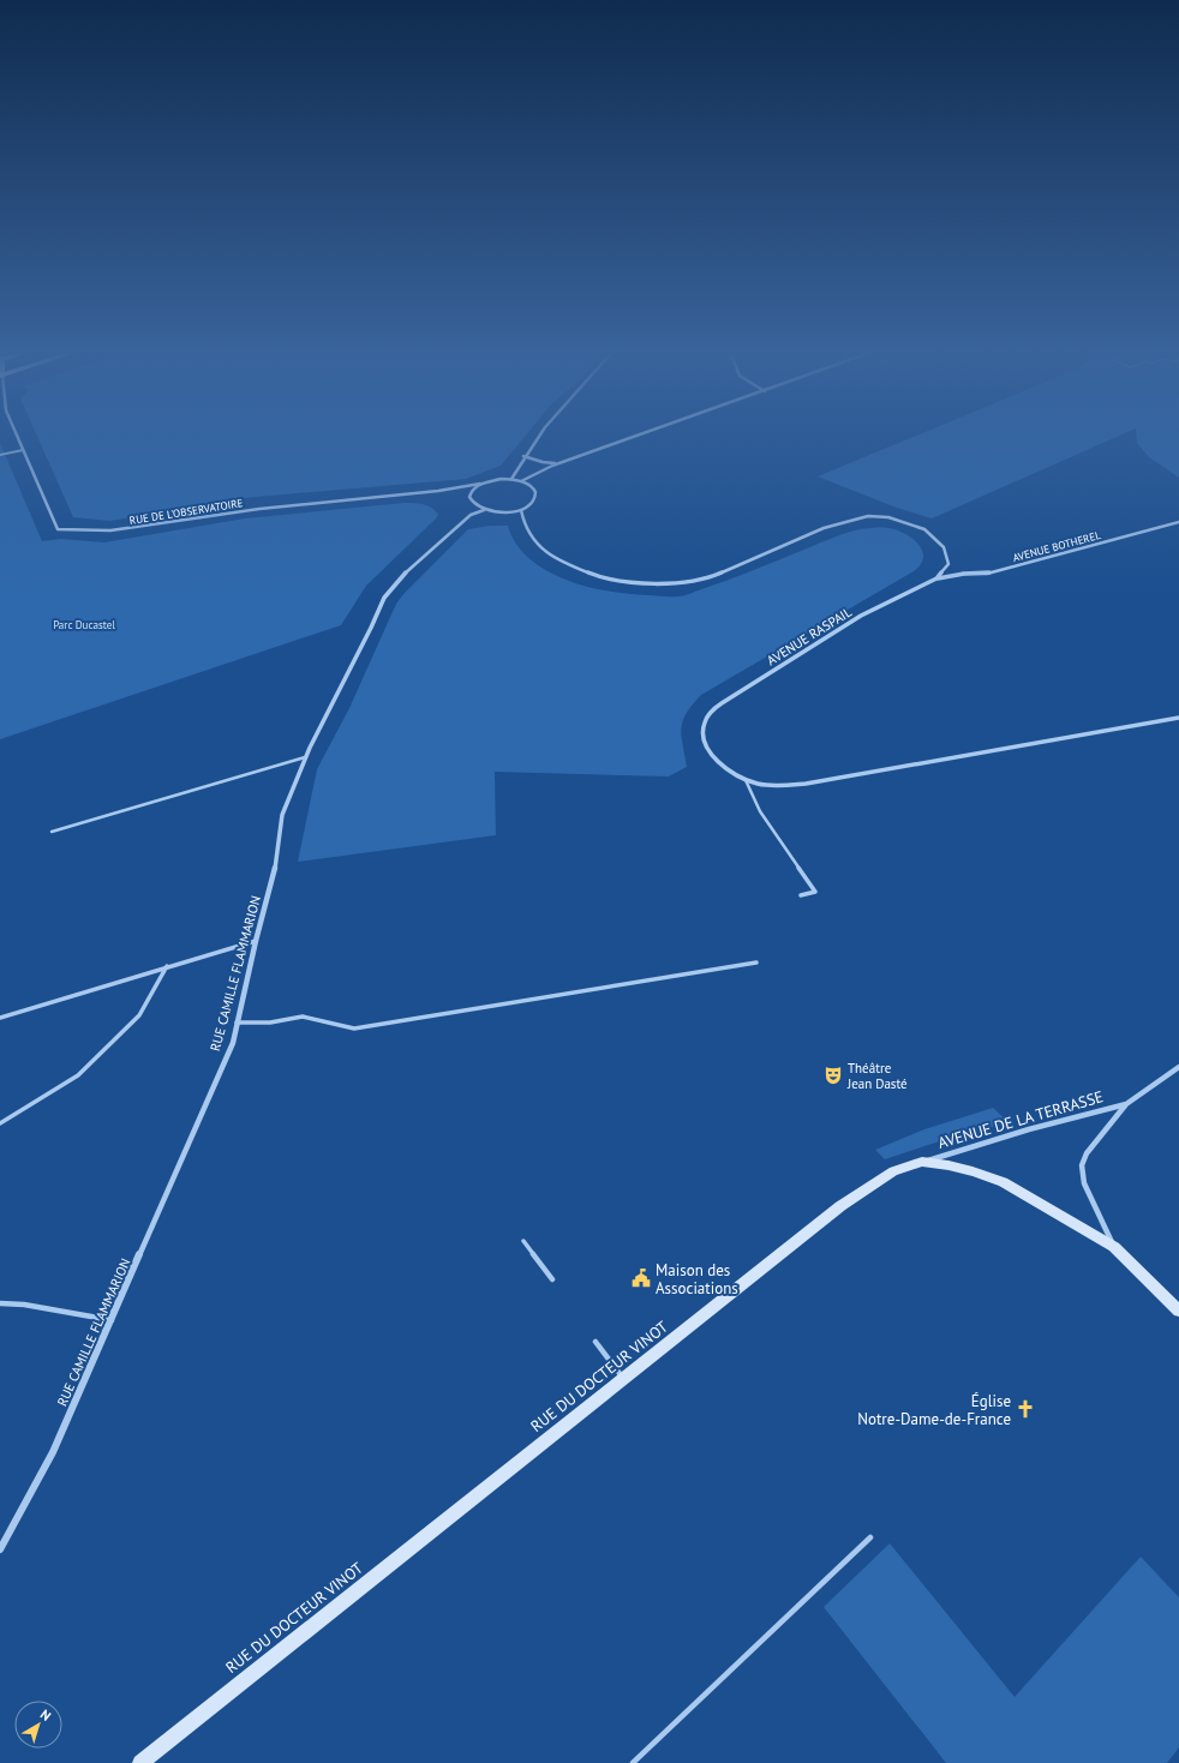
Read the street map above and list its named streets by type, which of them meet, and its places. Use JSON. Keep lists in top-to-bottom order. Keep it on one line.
{"streets":{"street":["RUE DE L'OBSERVATOIRE","AVENUE BOTHEREL","AVENUE RASPAIL","RUE CAMILLE FLAMMARION","AVENUE DE LA TERRASSE","RUE DU DOCTEUR VINOT"]},"crossings":[["AVENUE BOTHEREL","AVENUE RASPAIL"],["AVENUE DE LA TERRASSE","RUE DU DOCTEUR VINOT"]],"parks":["Parc Ducastel"],"places":{"theatre":["Théâtre Jean Dasté"],"public building":["Maison des Associations"],"church":["Église Notre-Dame-de-France"]},"north":"top right"}
